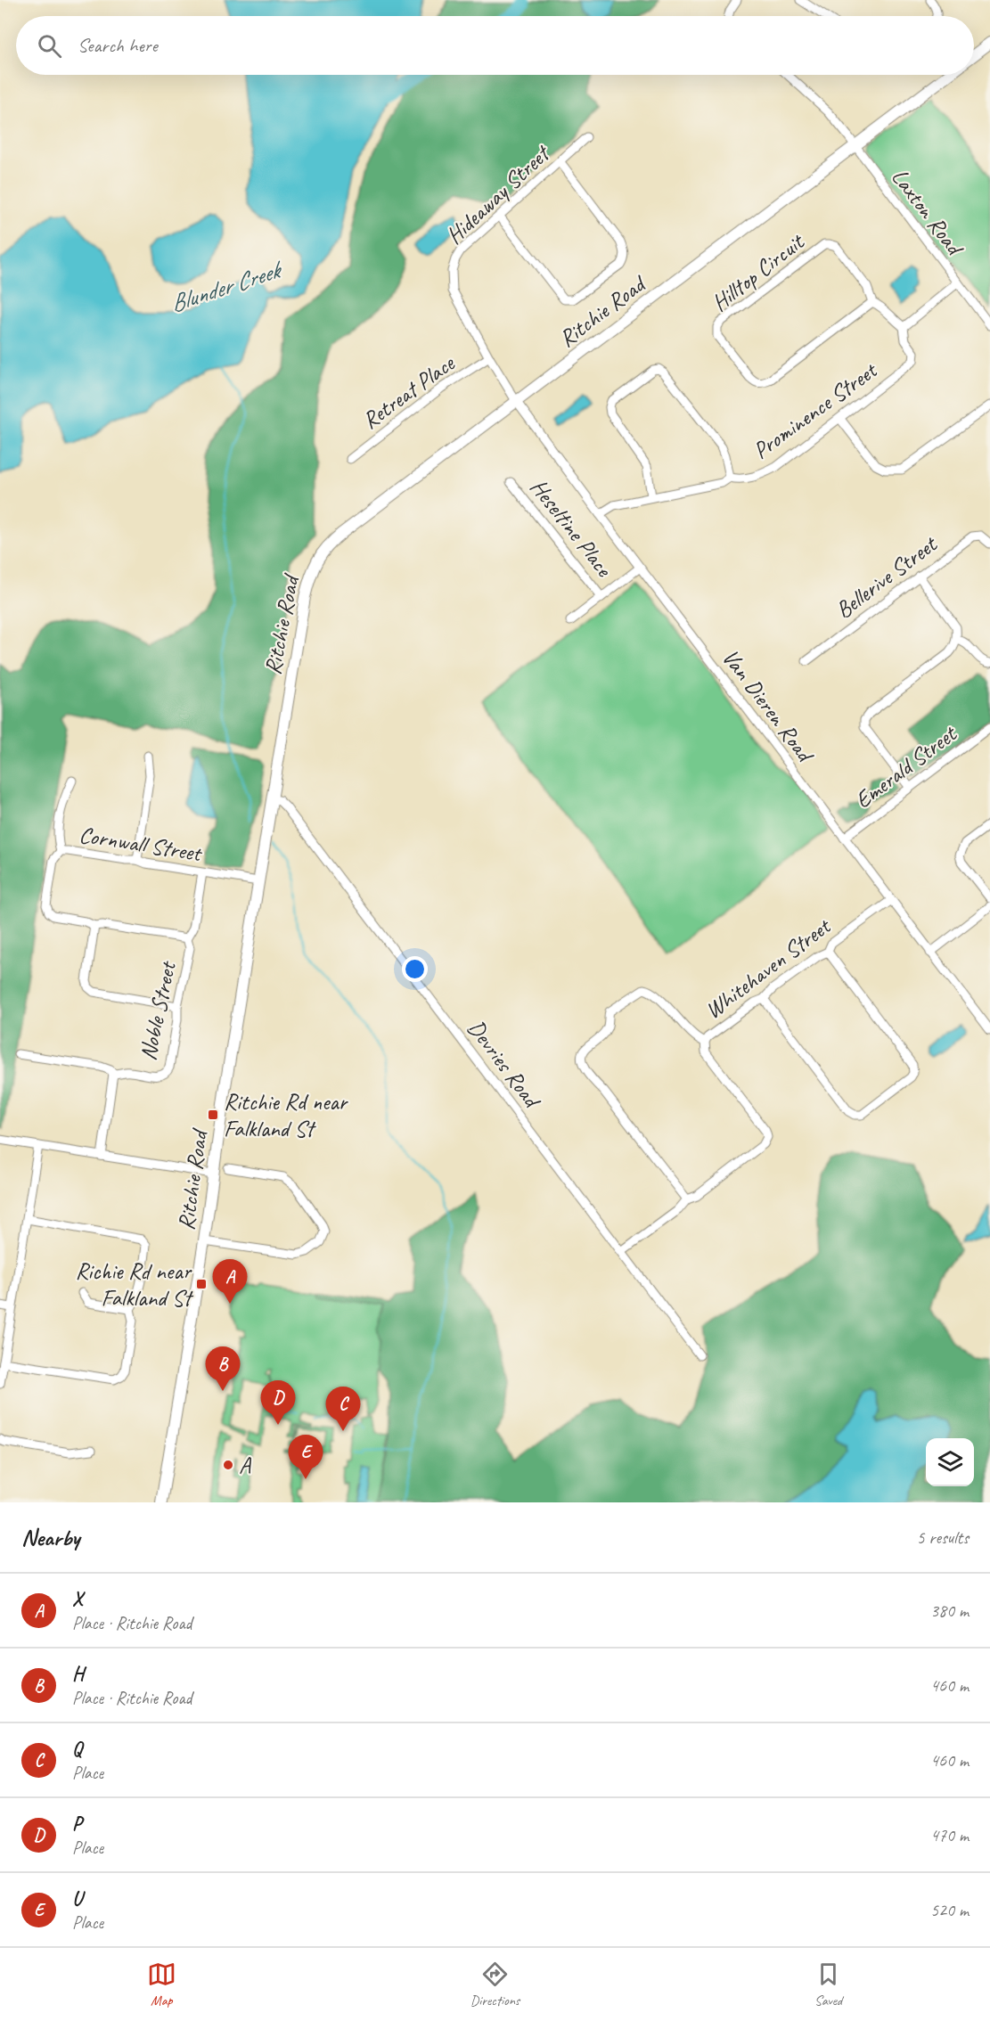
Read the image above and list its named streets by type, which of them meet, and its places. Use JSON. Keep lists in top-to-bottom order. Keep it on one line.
{"streets":{"street":["Hideaway Street","Laxton Road","Hilltop Circuit","Ritchie Road","Retreat Place","Prominence Street","Heseltine Place","Bellerive Street","Van Dieren Road","Emerald Street","Cornwall Street","Whitehaven Street","Noble Street","Devries Road"]},"crossings":[["Hideaway Street","Ritchie Road"],["Hideaway Street","Retreat Place"],["Hideaway Street","Van Dieren Road"],["Laxton Road","Ritchie Road"],["Hilltop Circuit","Prominence Street"],["Ritchie Road","Van Dieren Road"],["Ritchie Road","Cornwall Street"],["Ritchie Road","Devries Road"],["Prominence Street","Van Dieren Road"],["Van Dieren Road","Emerald Street"],["Van Dieren Road","Whitehaven Street"],["Cornwall Street","Noble Street"],["Whitehaven Street","Devries Road"]],"water":["Blunder Creek"],"places":{"transit":["Ritchie Rd near Falkland St","Richie Rd near Falkland St"],"other":["A"]},"page":{"search":"Search here","pins":["A","B","D","C","E"],"heading":["Nearby","5 results"],"list":[{"mark":"A","name":"X","note":"Place · Ritchie Road","value":"380 m"},{"mark":"B","name":"H","note":"Place · Ritchie Road","value":"460 m"},{"mark":"C","name":"Q","note":"Place","value":"460 m"},{"mark":"D","name":"P","note":"Place","value":"470 m"},{"mark":"E","name":"U","note":"Place","value":"520 m"}],"nav":["Map","Directions","Saved"]}}
